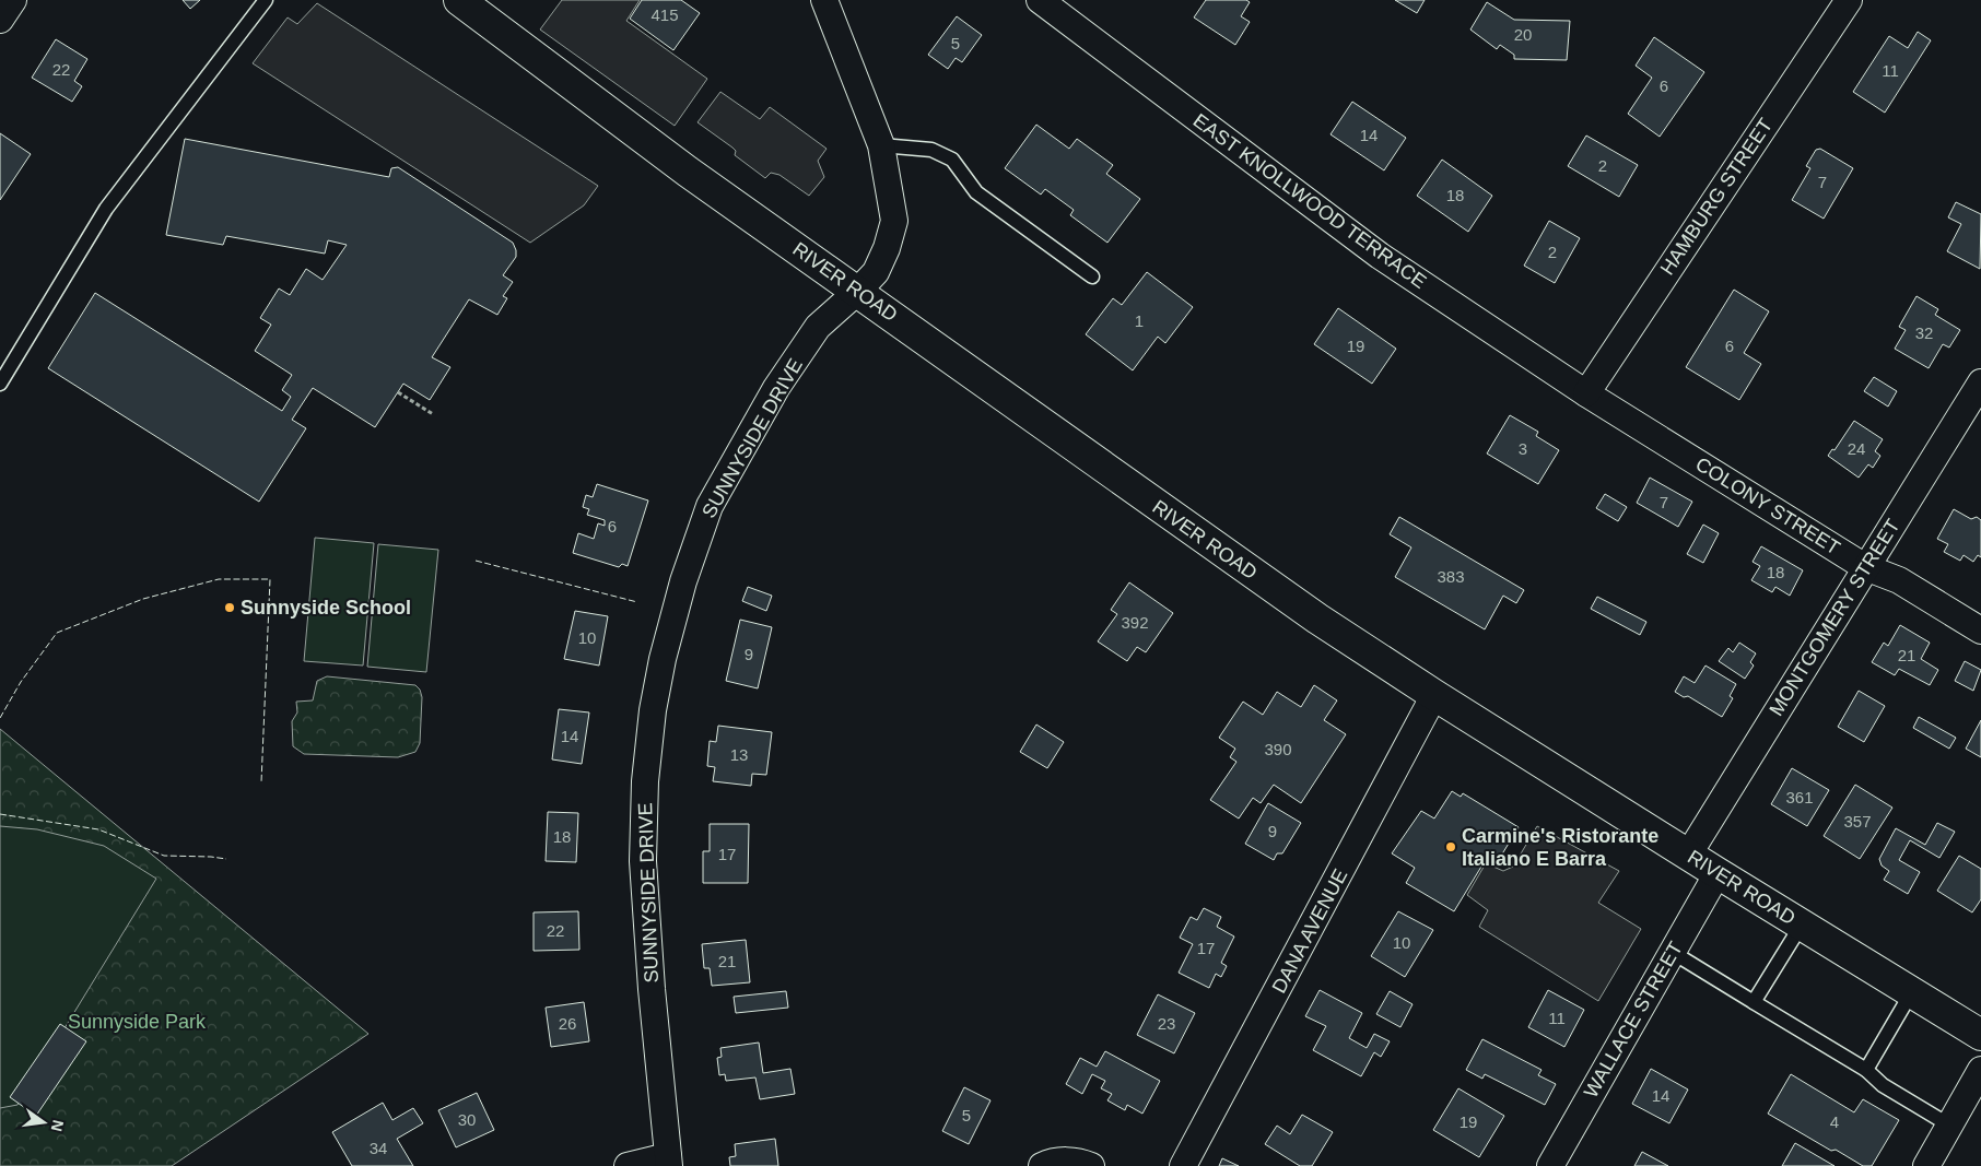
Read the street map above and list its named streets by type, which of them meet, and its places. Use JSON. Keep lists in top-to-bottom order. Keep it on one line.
{"streets":{"main road":["RIVER ROAD"],"street":["HAMBURG STREET","EAST KNOLLWOOD TERRACE","SUNNYSIDE DRIVE","COLONY STREET","MONTGOMERY STREET","DANA AVENUE","WALLACE STREET"]},"crossings":[["HAMBURG STREET","EAST KNOLLWOOD TERRACE"],["HAMBURG STREET","COLONY STREET"],["EAST KNOLLWOOD TERRACE","COLONY STREET"],["RIVER ROAD","SUNNYSIDE DRIVE"],["RIVER ROAD","MONTGOMERY STREET"],["RIVER ROAD","DANA AVENUE"],["RIVER ROAD","WALLACE STREET"],["COLONY STREET","MONTGOMERY STREET"]],"parks":["Sunnyside Park"],"places":["Sunnyside School","Carmine's Ristorante Italiano E Barra"],"house_numbers":["415","20","5","22","11","6","14","2","7","18","2","1","32","19","6","3","24","7","6","18","383","392","10","9","21","14","390","13","361","357","9","18","17","22","10","17","21","11","26","23","14","5","30","19","4","34"],"north":"right"}
